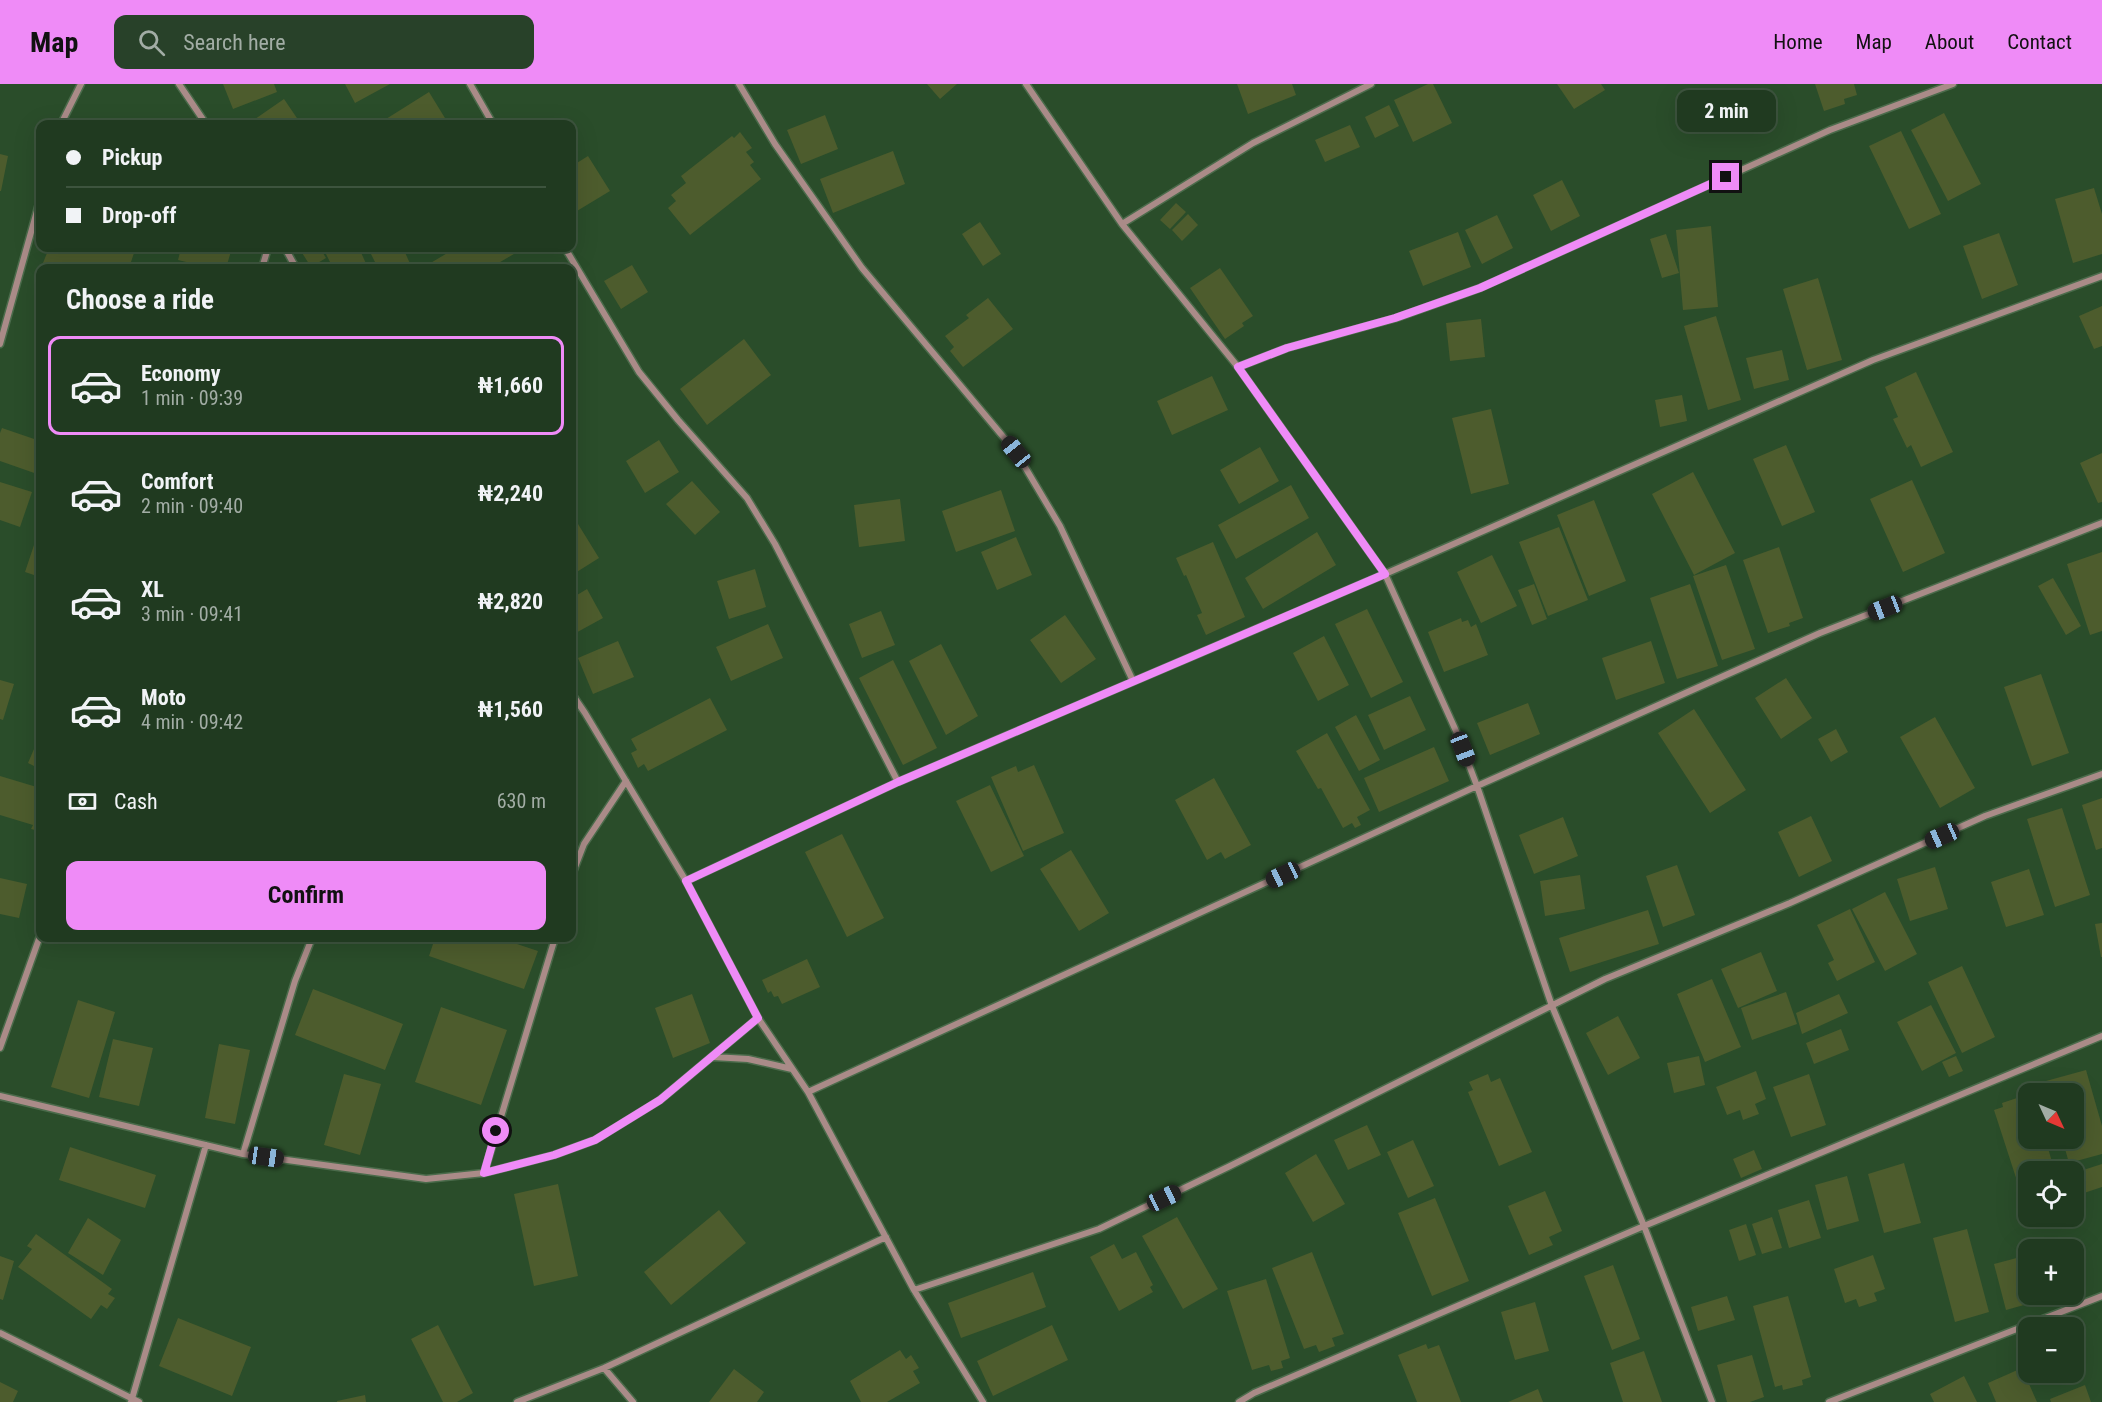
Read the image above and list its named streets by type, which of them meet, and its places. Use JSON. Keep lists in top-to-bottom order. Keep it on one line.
{"north":"bottom right","page":{"header":"Map","search":"Search here","nav":["Home","Map","About","Contact"],"bubble":"2 min","banner":["Pickup","Drop-off"],"heading":"Choose a ride","list":[{"name":"Economy","note":"1 min · 09:39","value":"₦1,660"},{"name":"Comfort","note":"2 min · 09:40","value":"₦2,240"},{"name":"XL","note":"3 min · 09:41","value":"₦2,820"},{"name":"Moto","note":"4 min · 09:42","value":"₦1,560"}],"pay":["Cash","630 m"],"buttons":"Confirm","map_buttons":["+","−"]}}
